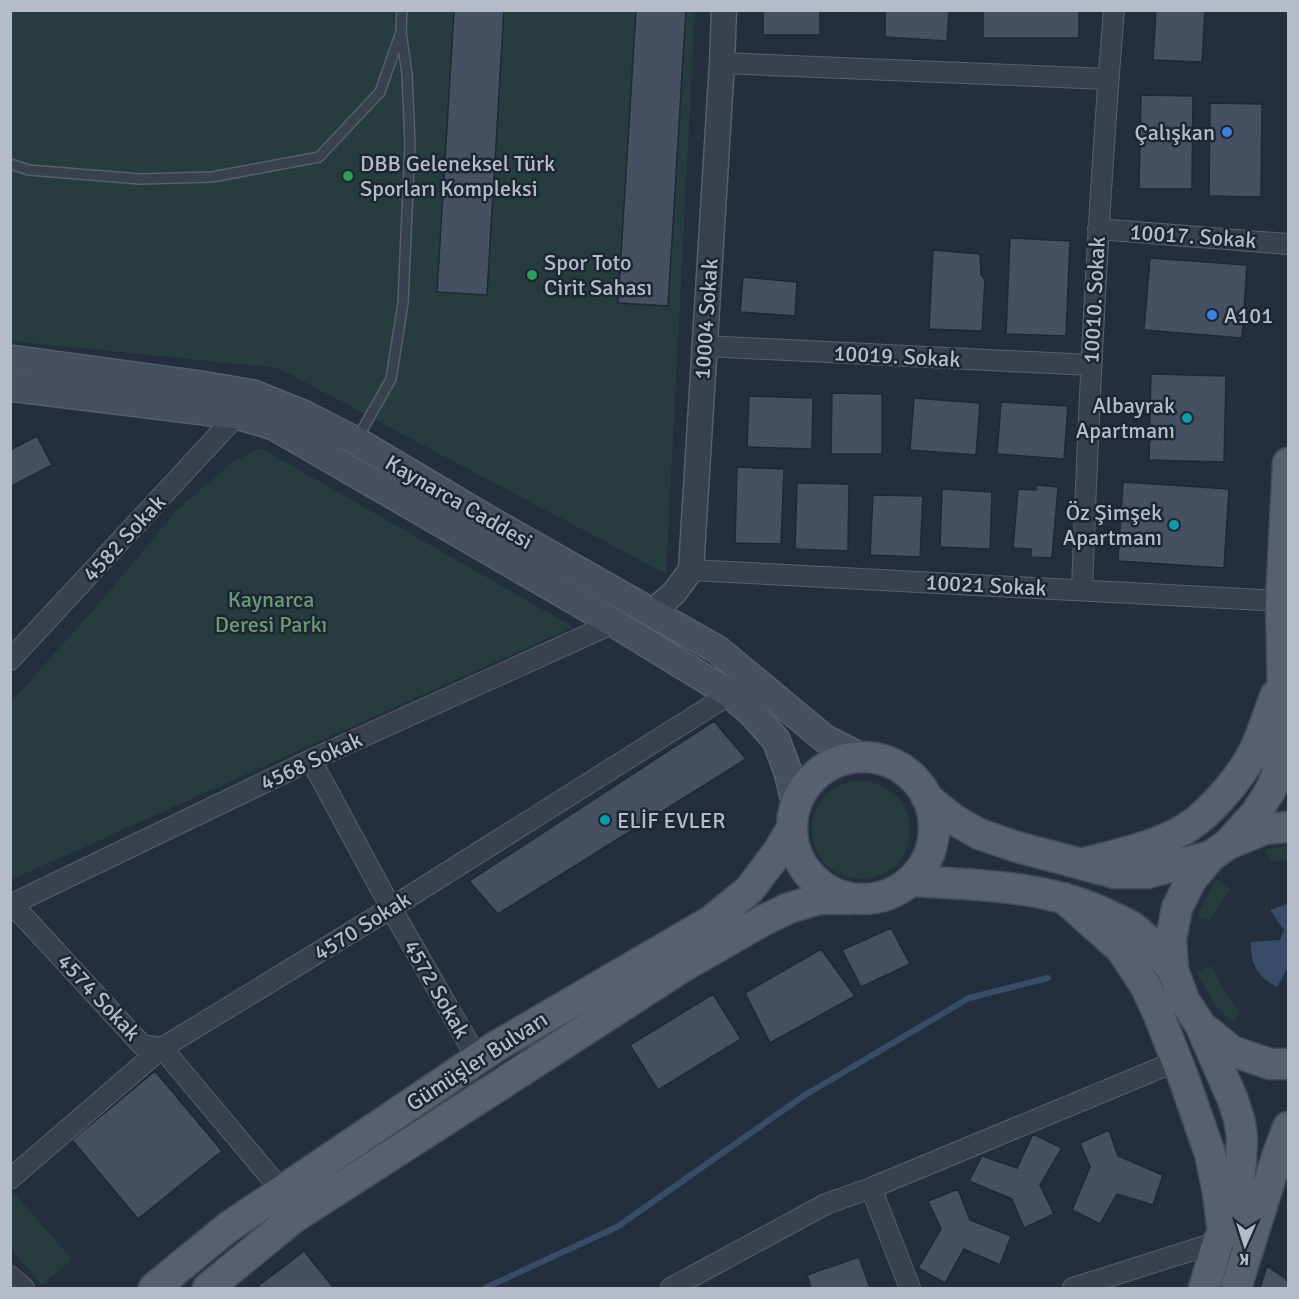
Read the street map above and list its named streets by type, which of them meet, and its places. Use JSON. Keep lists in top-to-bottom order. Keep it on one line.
{"streets":{"main road":["Kaynarca Caddesi","Gümüşler Bulvarı"],"street":["10017. Sokak","10010. Sokak","10004 Sokak","10019. Sokak","4582 Sokak","10021 Sokak","4568 Sokak","4570 Sokak","4572 Sokak","4574 Sokak"]},"crossings":[["10017. Sokak","10010. Sokak"],["10010. Sokak","10019. Sokak"],["10010. Sokak","10021 Sokak"],["10004 Sokak","10019. Sokak"],["10004 Sokak","10021 Sokak"],["Kaynarca Caddesi","4582 Sokak"],["Kaynarca Caddesi","4568 Sokak"],["Kaynarca Caddesi","4570 Sokak"],["Kaynarca Caddesi","Gümüşler Bulvarı"],["4568 Sokak","4572 Sokak"],["4568 Sokak","4574 Sokak"],["4570 Sokak","4572 Sokak"],["4570 Sokak","4574 Sokak"],["4572 Sokak","Gümüşler Bulvarı"],["4574 Sokak","Gümüşler Bulvarı"]],"parks":["Kaynarca Deresi Parkı"],"places":["Çalışkan","DBB Geleneksel Türk Sporları Kompleksi","Spor Toto Cirit Sahası","A101","Albayrak Apartmanı","Öz Şimşek Apartmanı","ELİF EVLER"],"north":"bottom"}
